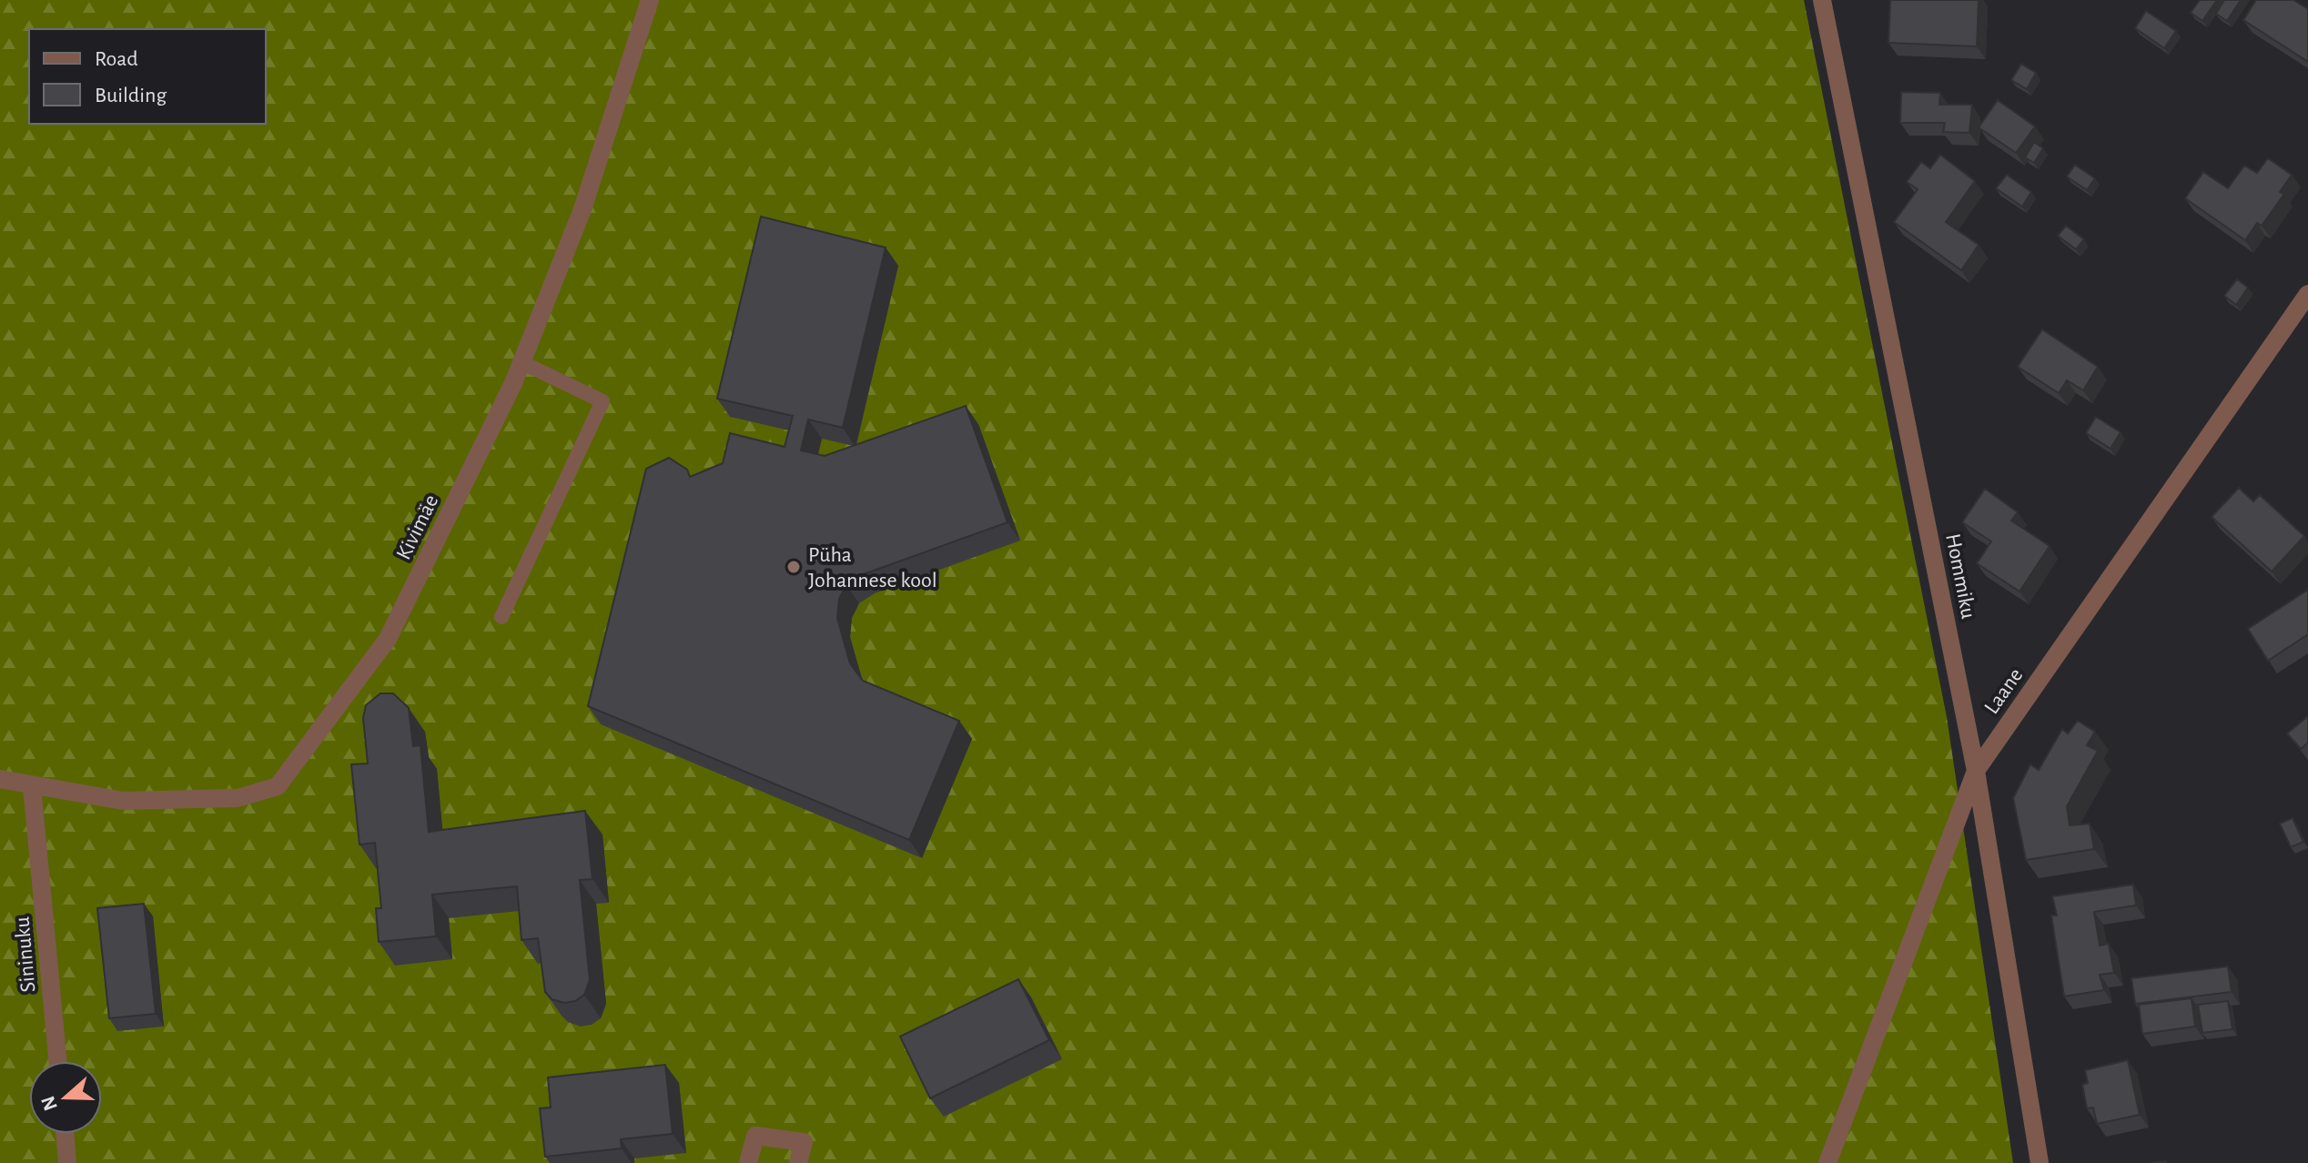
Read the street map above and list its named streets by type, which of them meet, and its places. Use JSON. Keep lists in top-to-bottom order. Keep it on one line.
{"streets":{"street":["Kivimäe","Hommiku","Laane","Sininuku"]},"crossings":[["Kivimäe","Sininuku"],["Hommiku","Laane"]],"places":["Püha Johannese kool"],"legend":["Road","Building"],"north":"left"}
